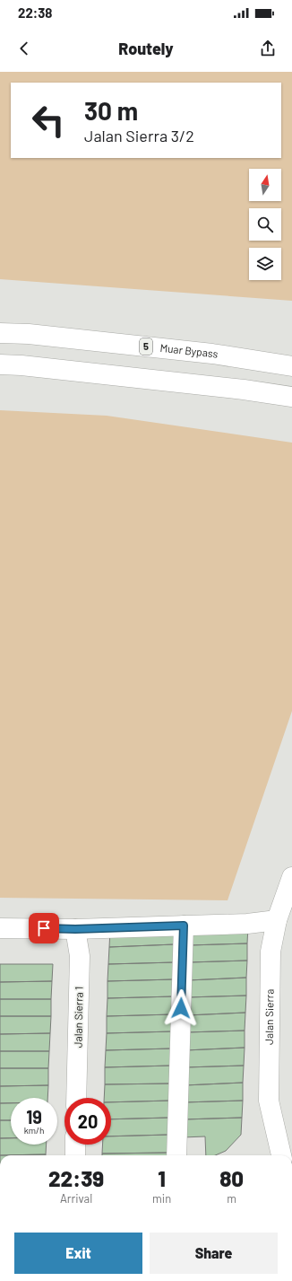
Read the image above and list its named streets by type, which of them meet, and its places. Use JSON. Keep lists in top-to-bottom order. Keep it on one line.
{"streets":{"main road":["5","Muar Bypass","Jalan Sierra 1","Jalan Sierra"]},"north":"top","page":{"status":"22:38","header":"Routely","turn":["30 m","Jalan Sierra 3/2"],"speed":"19 km/h","limit":"20","eta":["22:39","Arrival","1","min","80","m"],"buttons":["Exit","Share"]}}
